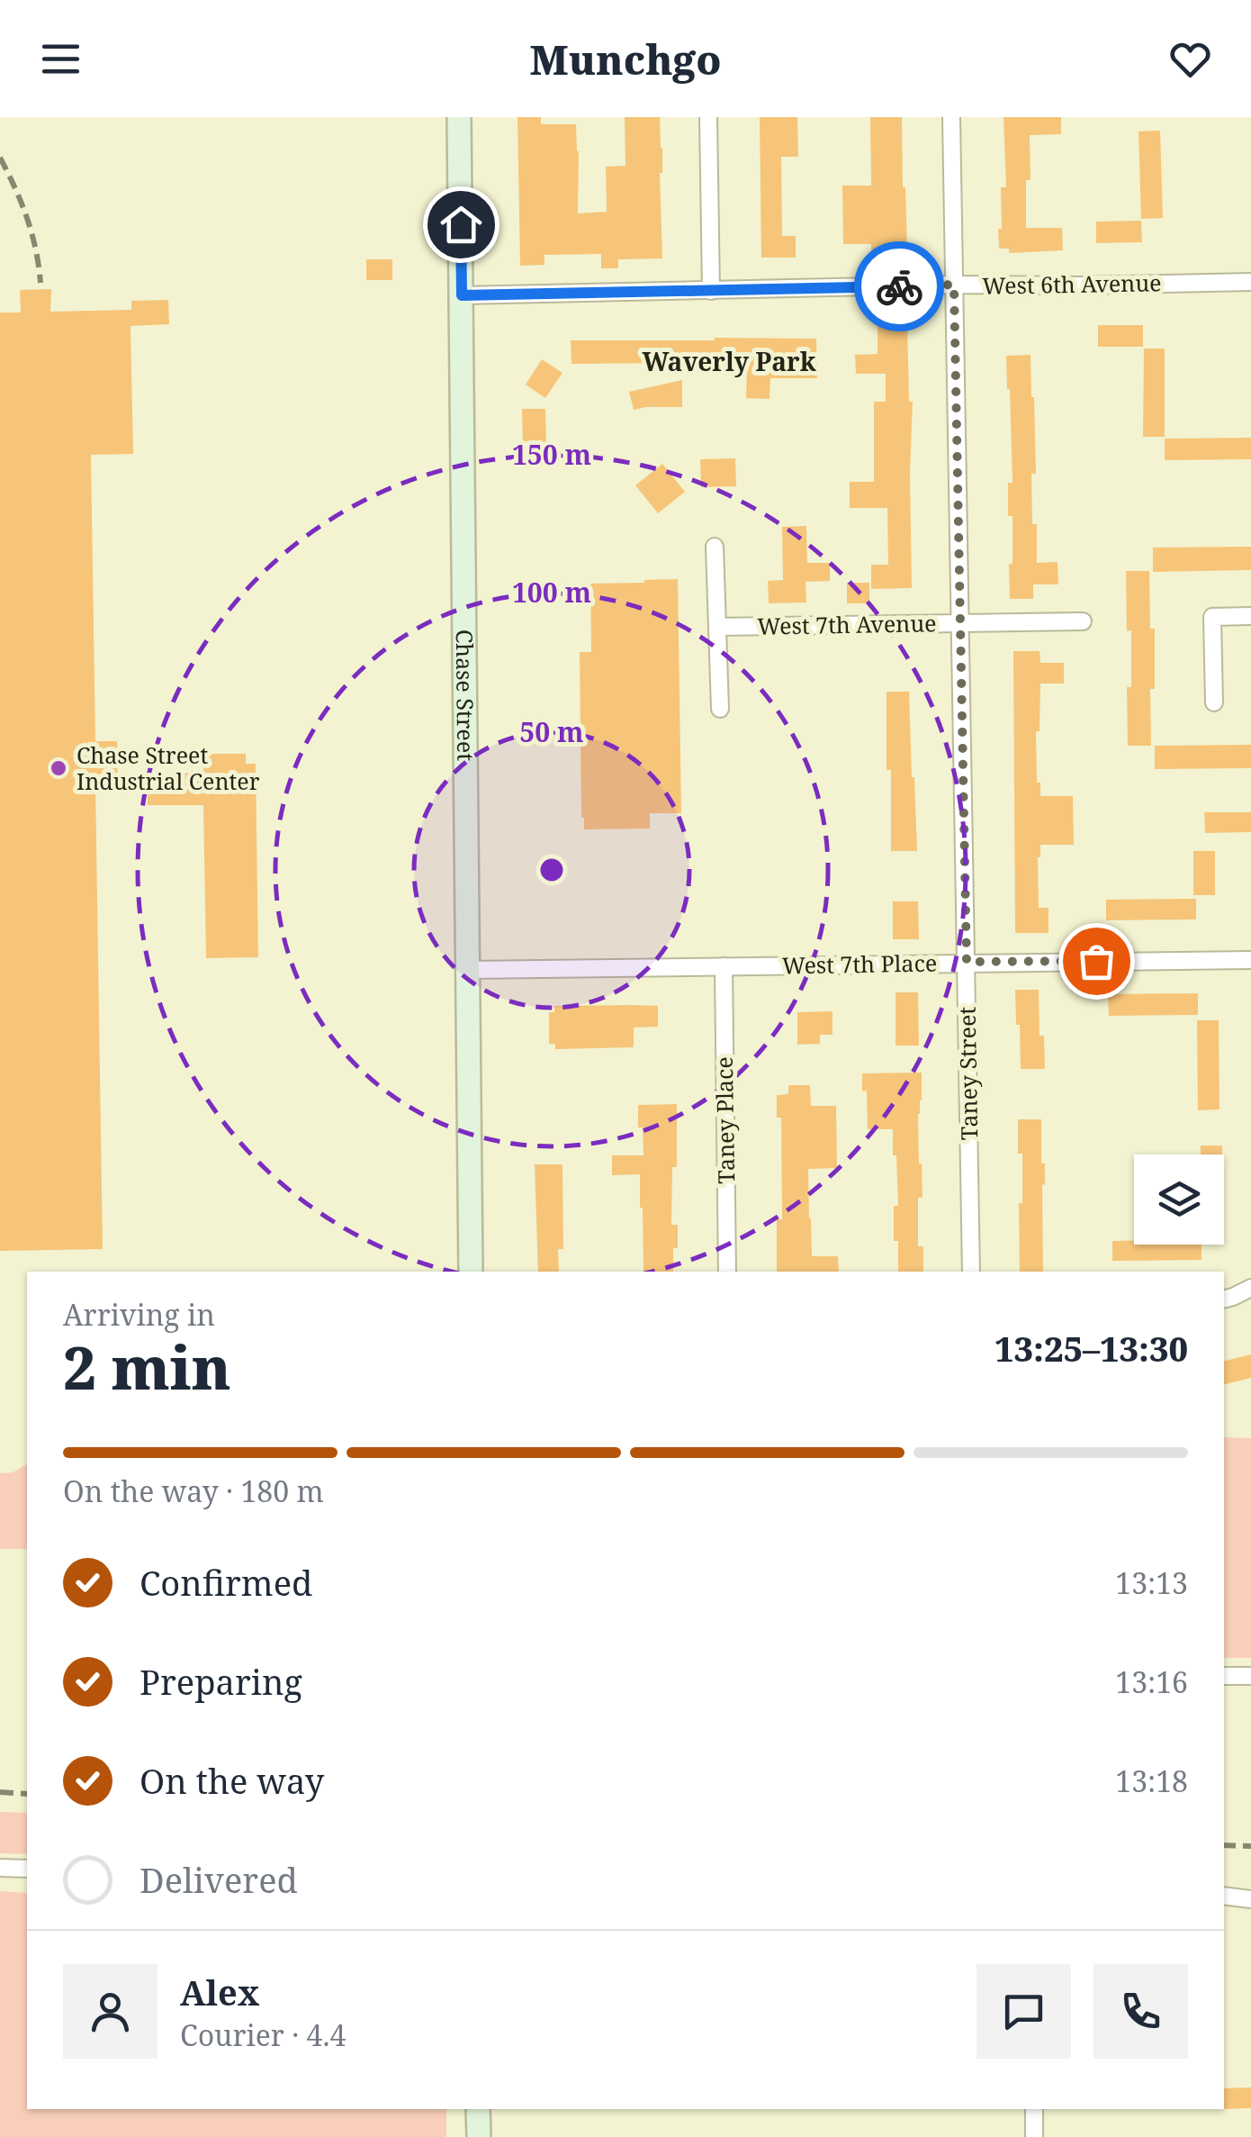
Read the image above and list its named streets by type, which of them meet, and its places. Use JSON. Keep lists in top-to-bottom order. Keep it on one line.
{"streets":{"street":["West 6th Avenue","West 7th Avenue","Chase Street","West 7th Place","Taney Street","Taney Place"]},"crossings":[["West 6th Avenue","Chase Street"],["West 6th Avenue","Taney Street"],["West 7th Avenue","Taney Street"],["Chase Street","West 7th Place"],["West 7th Place","Taney Street"],["West 7th Place","Taney Place"]],"districts":["Waverly Park"],"places":["Chase Street Industrial Center"],"page":{"header":"Munchgo","heading":["2 min","Arriving in","13:25–13:30"],"panel":["Alex","Courier · 4.4"],"bar":"On the way · 180 m","list":[["Confirmed","13:13"],["Preparing","13:16"],["On the way","13:18"],"Delivered"]},"rings":["150 m","100 m","50 m"]}
